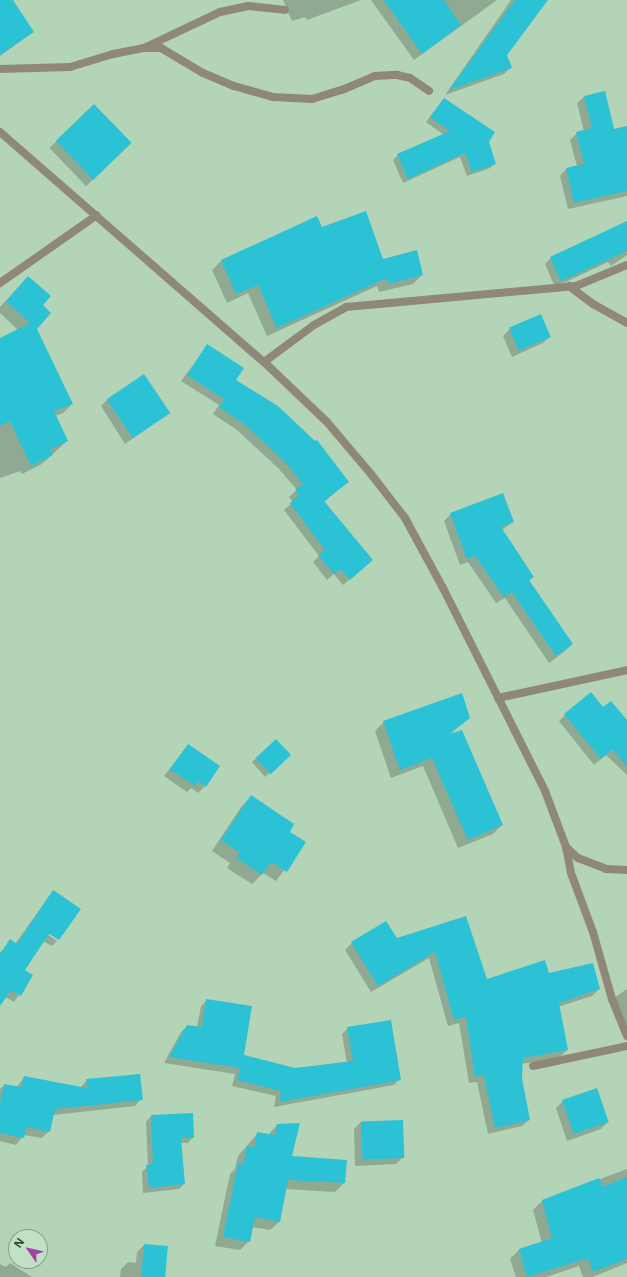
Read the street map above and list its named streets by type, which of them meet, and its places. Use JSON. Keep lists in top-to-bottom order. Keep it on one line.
{"north":"top left"}
